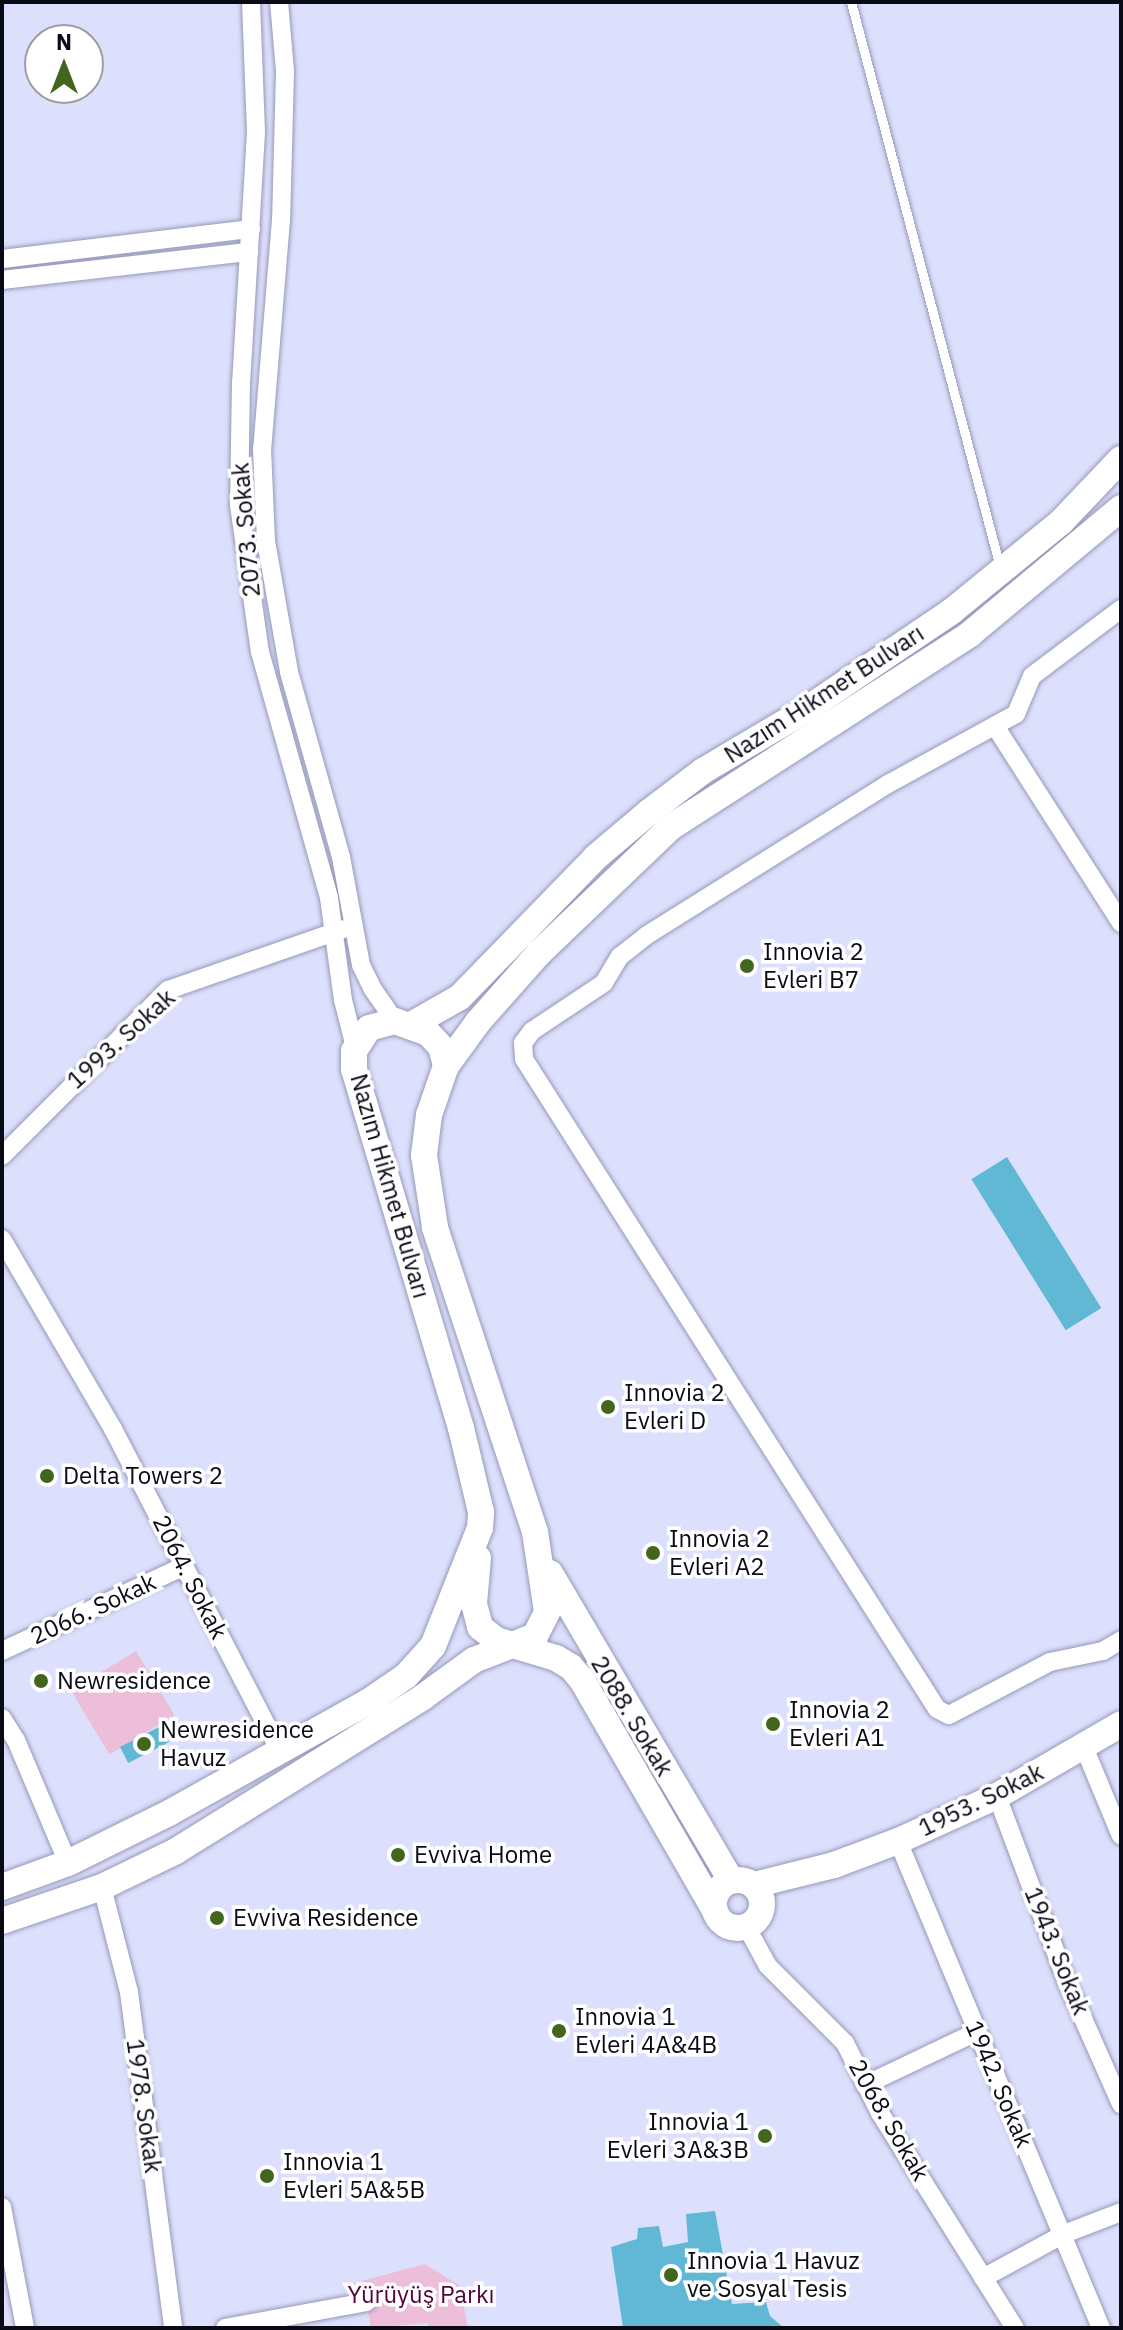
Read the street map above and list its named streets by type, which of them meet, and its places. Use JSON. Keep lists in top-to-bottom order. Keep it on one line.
{"streets":{"main road":["Nazım Hikmet Bulvarı","2088. Sokak","1953. Sokak"],"street":["2073. Sokak","1993. Sokak","2064. Sokak","2066. Sokak","1943. Sokak","1942. Sokak","1978. Sokak","2068. Sokak"]},"crossings":[["2073. Sokak","Nazım Hikmet Bulvarı"],["2073. Sokak","1993. Sokak"],["Nazım Hikmet Bulvarı","2064. Sokak"],["Nazım Hikmet Bulvarı","2088. Sokak"],["Nazım Hikmet Bulvarı","1978. Sokak"],["2064. Sokak","2066. Sokak"],["2088. Sokak","1953. Sokak"],["2088. Sokak","2068. Sokak"],["1953. Sokak","1943. Sokak"],["1953. Sokak","1942. Sokak"],["1953. Sokak","2068. Sokak"]],"parks":["Yürüyüş Parkı"],"places":["Innovia 2 Evleri B7","Innovia 2 Evleri D","Delta Towers 2","Innovia 2 Evleri A2","Newresidence","Innovia 2 Evleri A1","Newresidence Havuz","Evviva Home","Evviva Residence","Innovia 1 Evleri 4A&4B","Innovia 1 Evleri 3A&3B","Innovia 1 Evleri 5A&5B","Innovia 1 Havuz ve Sosyal Tesis"],"north":"top"}
